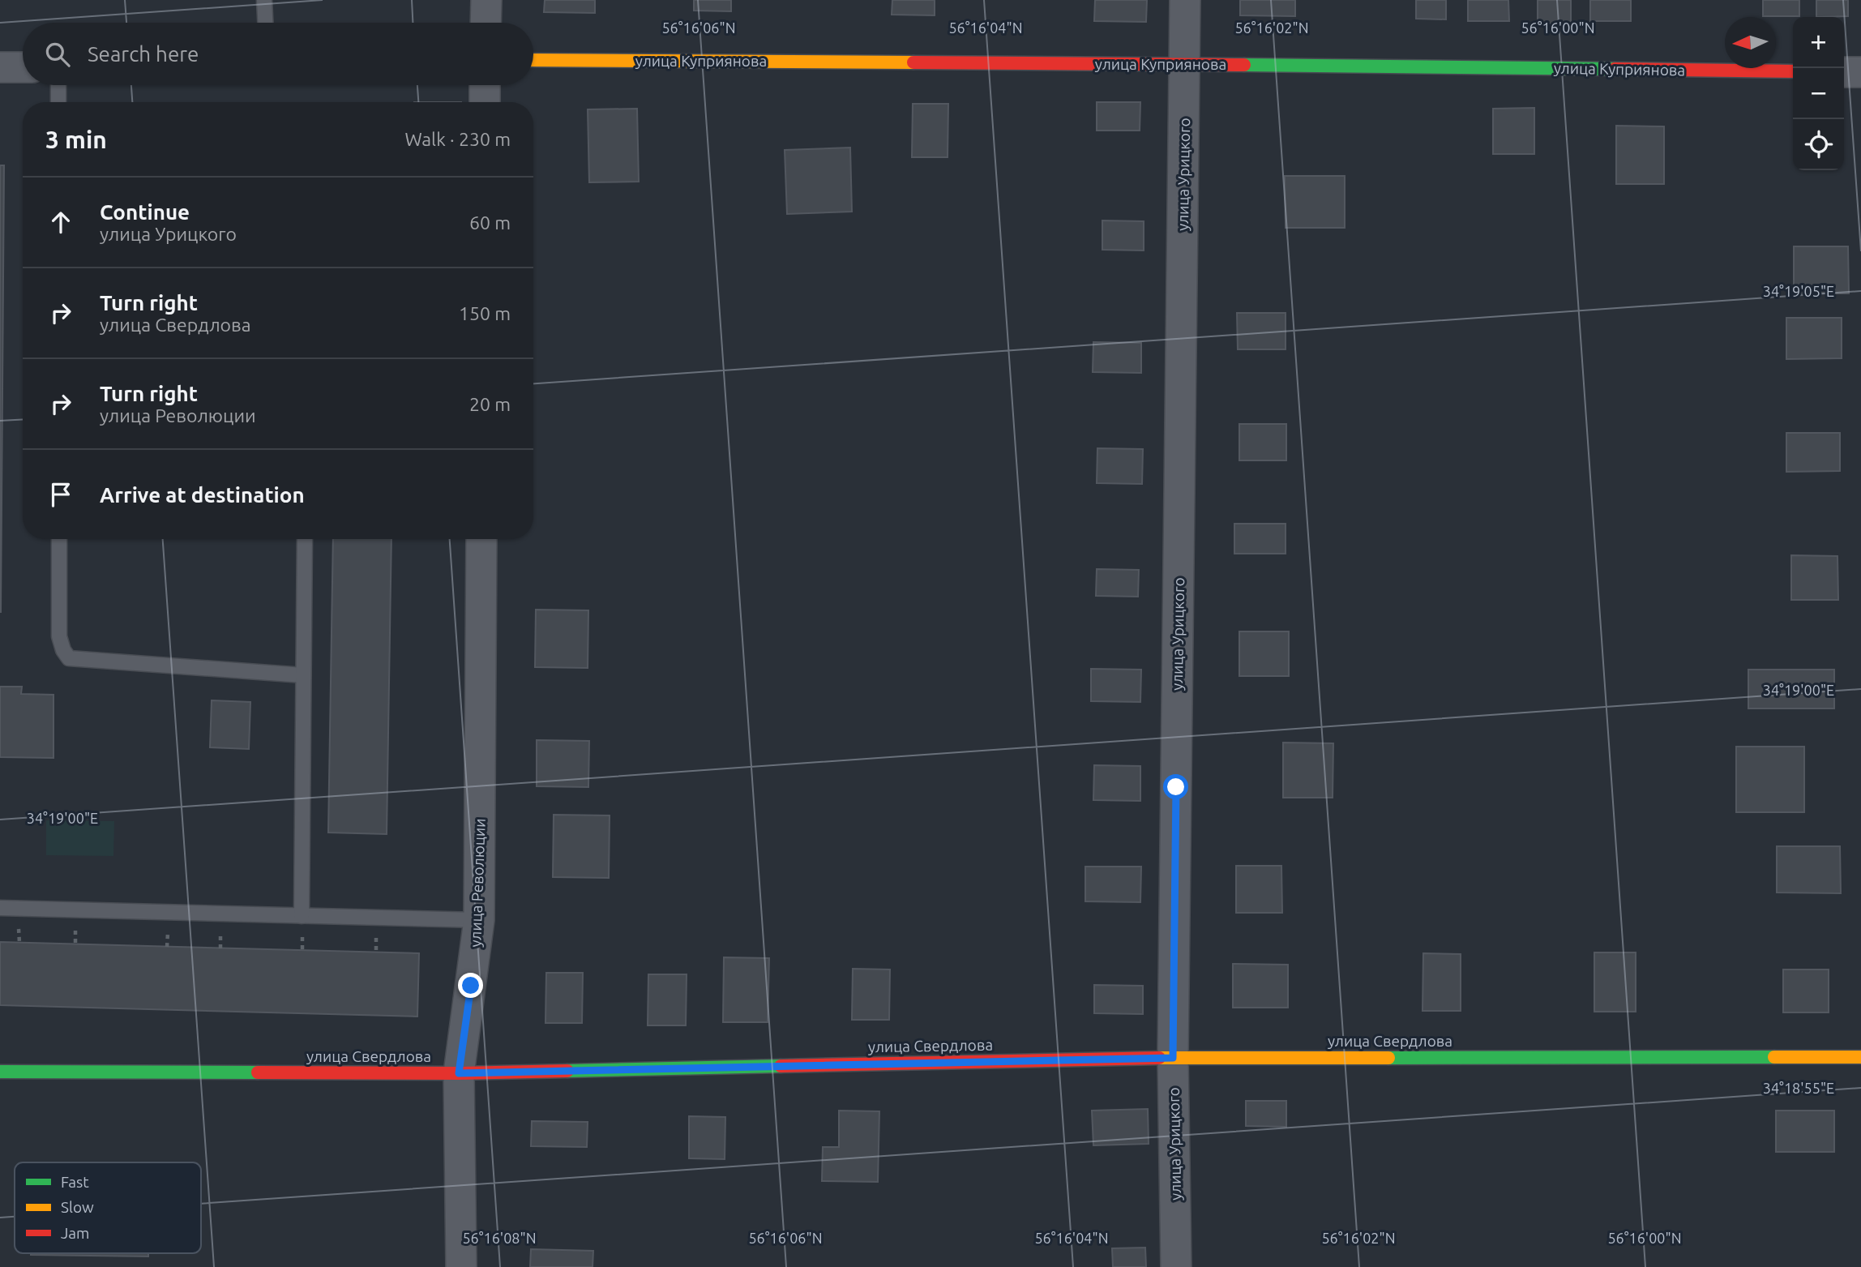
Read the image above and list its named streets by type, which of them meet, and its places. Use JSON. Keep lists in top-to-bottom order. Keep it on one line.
{"streets":{"street":["улица Куприянова","улица Урицкого","улица Революции","улица Свердлова"]},"crossings":[["улица Куприянова","улица Урицкого"],["улица Урицкого","улица Свердлова"],["улица Революции","улица Свердлова"]],"legend":["Fast","Slow","Jam"],"north":"left","page":{"map_buttons":["+","−"],"search":"Search here","heading":["3 min","Walk · 230 m"],"list":[["Continue","улица Урицкого","60 m"],["Turn right","улица Свердлова","150 m"],["Turn right","улица Революции","20 m"],"Arrive at destination"]},"coordinates":["56°16'06\"N","56°16'04\"N","56°16'02\"N","56°16'00\"N","34°19'05\"E","34°19'00\"E","34°18'55\"E","56°16'08\"N"]}
